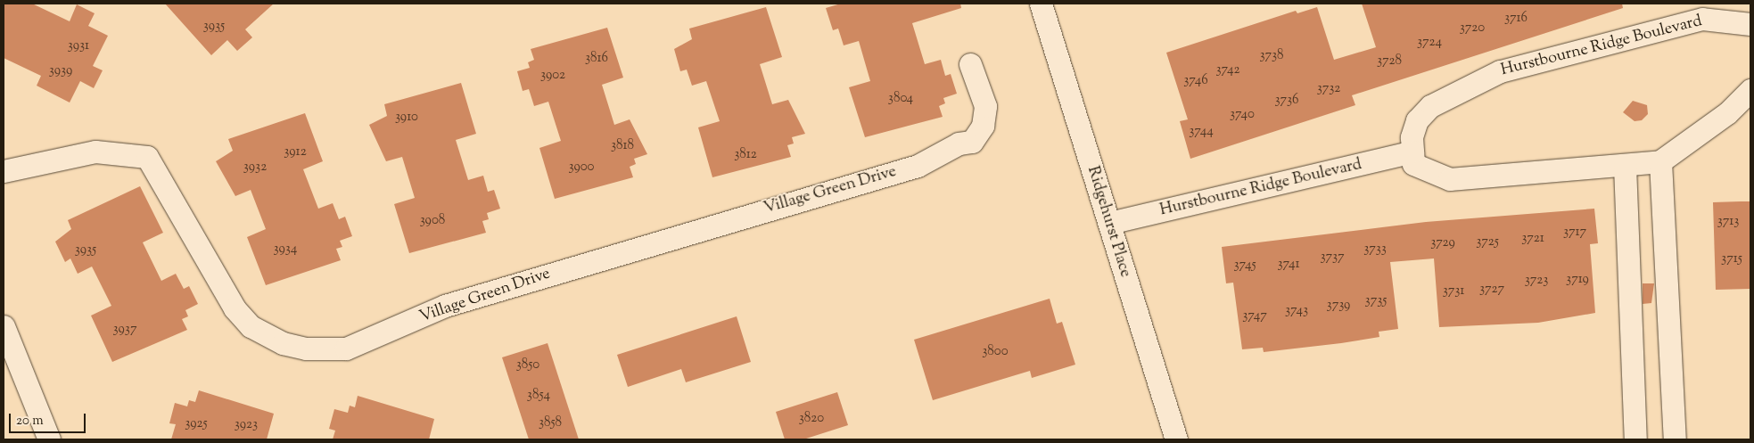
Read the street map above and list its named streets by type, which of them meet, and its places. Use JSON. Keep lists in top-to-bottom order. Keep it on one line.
{"streets":{"street":["Hurstbourne Ridge Boulevard","Village Green Drive","Ridgehurst Place"]},"crossings":[["Hurstbourne Ridge Boulevard","Ridgehurst Place"]],"house_numbers":["3716","3935","3720","3724","3931","3738","3816","3728","3742","3939","3902","3746","3732","3804","3736","3740","3910","3744","3818","3912","3812","3932","3900","3908","3713","3717","3721","3725","3729","3934","3733","3935","3737","3715","3741","3745","3719","3723","3727","3731","3735","3739","3743","3747","3937","3800","3850","3854","3820","3858","3925","3923"],"scale_bar":"20 m"}
